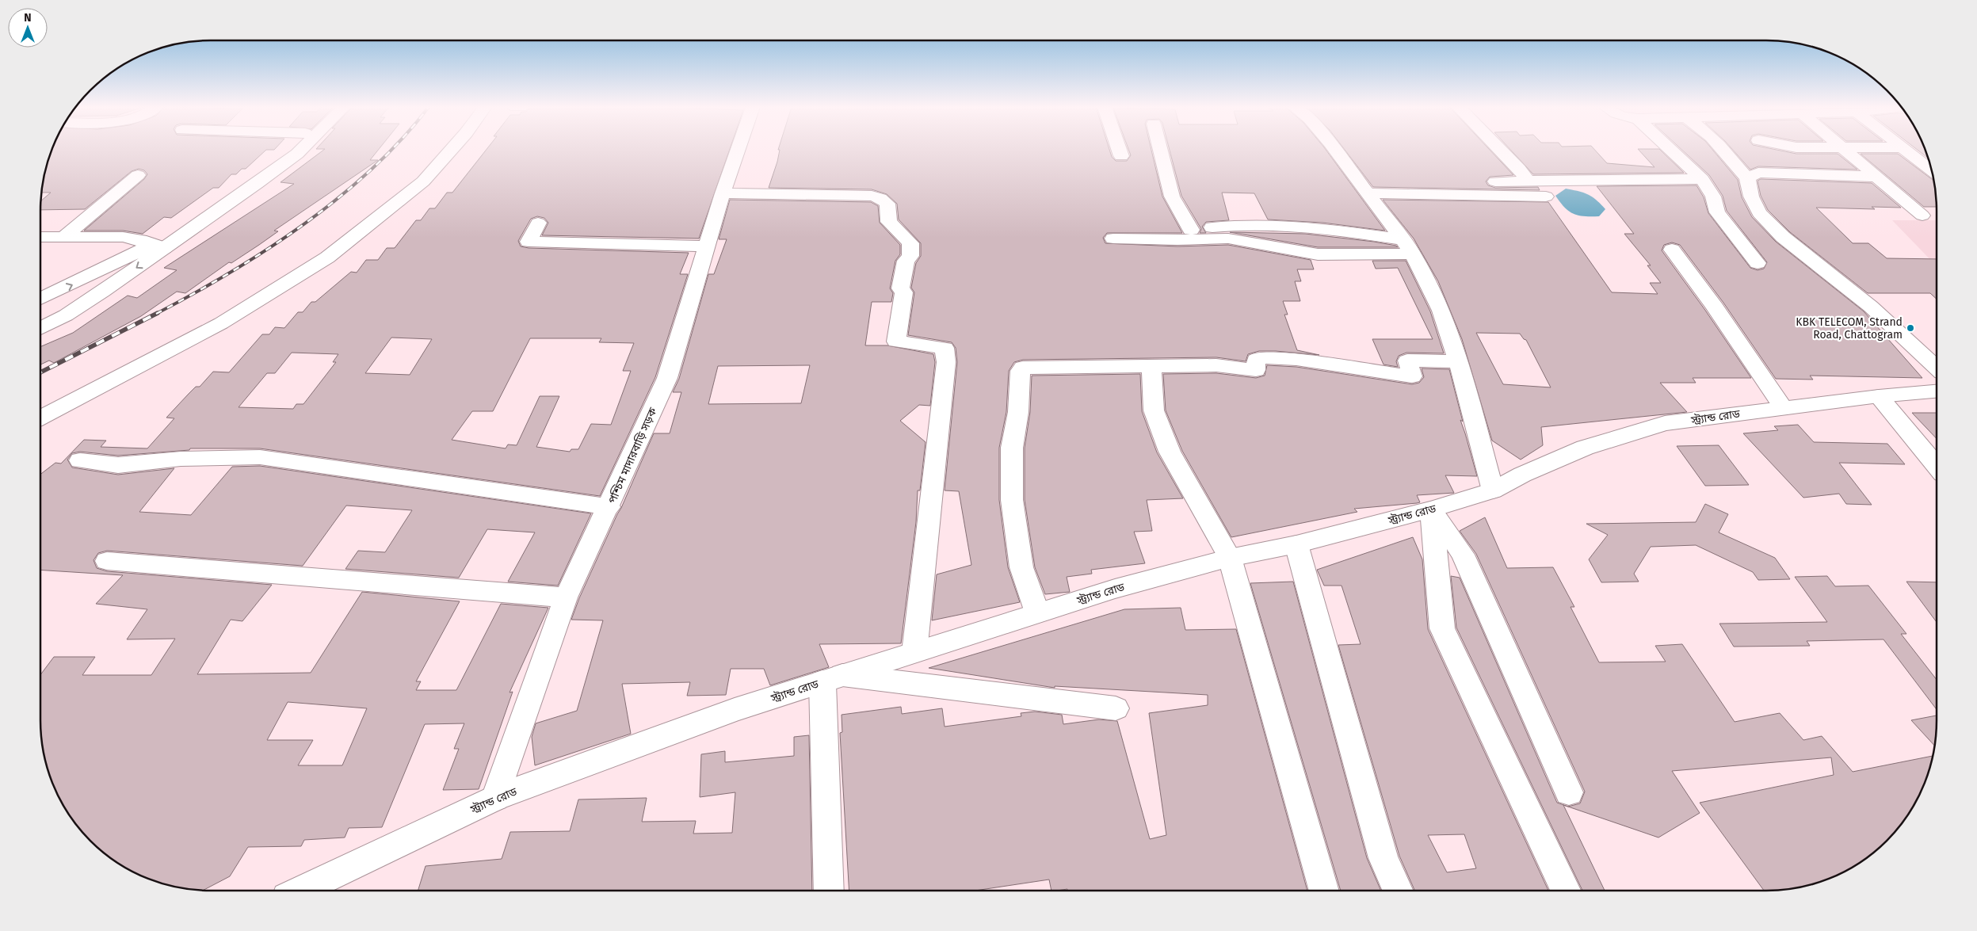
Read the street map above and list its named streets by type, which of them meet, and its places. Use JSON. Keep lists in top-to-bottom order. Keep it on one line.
{"streets":{"street":["স্ট্র্যান্ড রোড","পশ্চিম মাদারবাড়ি সড়ক"]},"crossings":[["স্ট্র্যান্ড রোড","পশ্চিম মাদারবাড়ি সড়ক"]],"places":["KBK TELECOM, Strand Road, Chattogram"],"north":"top"}
